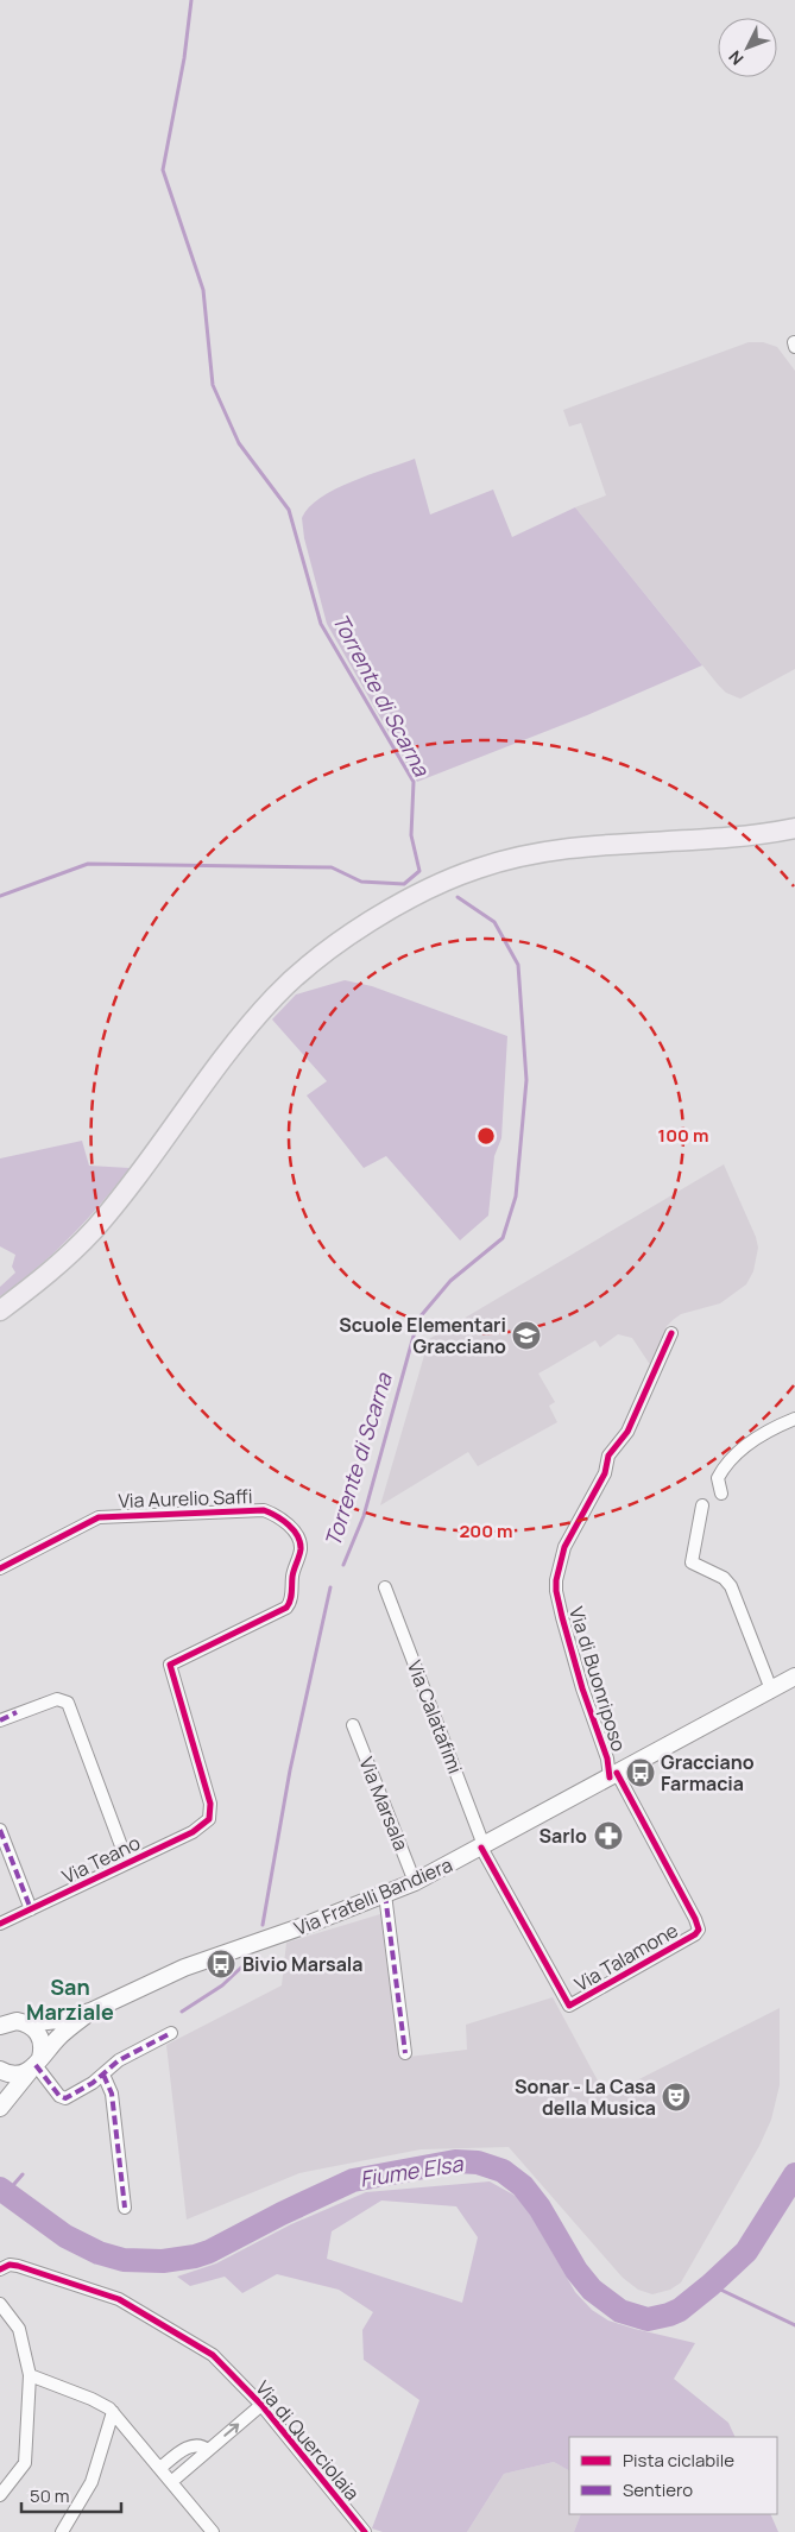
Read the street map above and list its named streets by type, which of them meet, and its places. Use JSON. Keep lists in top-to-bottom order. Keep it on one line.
{"streets":{"main road":["Via Fratelli Bandiera"],"street":["Via Aurelio Saffi","Via di Buonriposo","Via Calatafimi","Via Marsala","Via Teano","Via Talamone","Via di Querciolaia"]},"crossings":[["Via Aurelio Saffi","Via Teano"],["Via di Buonriposo","Via Fratelli Bandiera"],["Via di Buonriposo","Via Talamone"],["Via Calatafimi","Via Fratelli Bandiera"],["Via Calatafimi","Via Talamone"],["Via Marsala","Via Fratelli Bandiera"],["Via Fratelli Bandiera","Via Talamone"]],"districts":["San Marziale"],"water":["Torrente di Scarna","Fiume Elsa"],"places":{"school or university":["Scuole Elementari Gracciano"],"bus stop":["Gracciano Farmacia","Bivio Marsala"],"pharmacy":["Sarlo"],"theatre":["Sonar - La Casa della Musica"]},"legend":["Pista ciclabile","Sentiero"],"scale_bar":"50 m","north":"bottom left","rings":["100 m","200 m"]}
